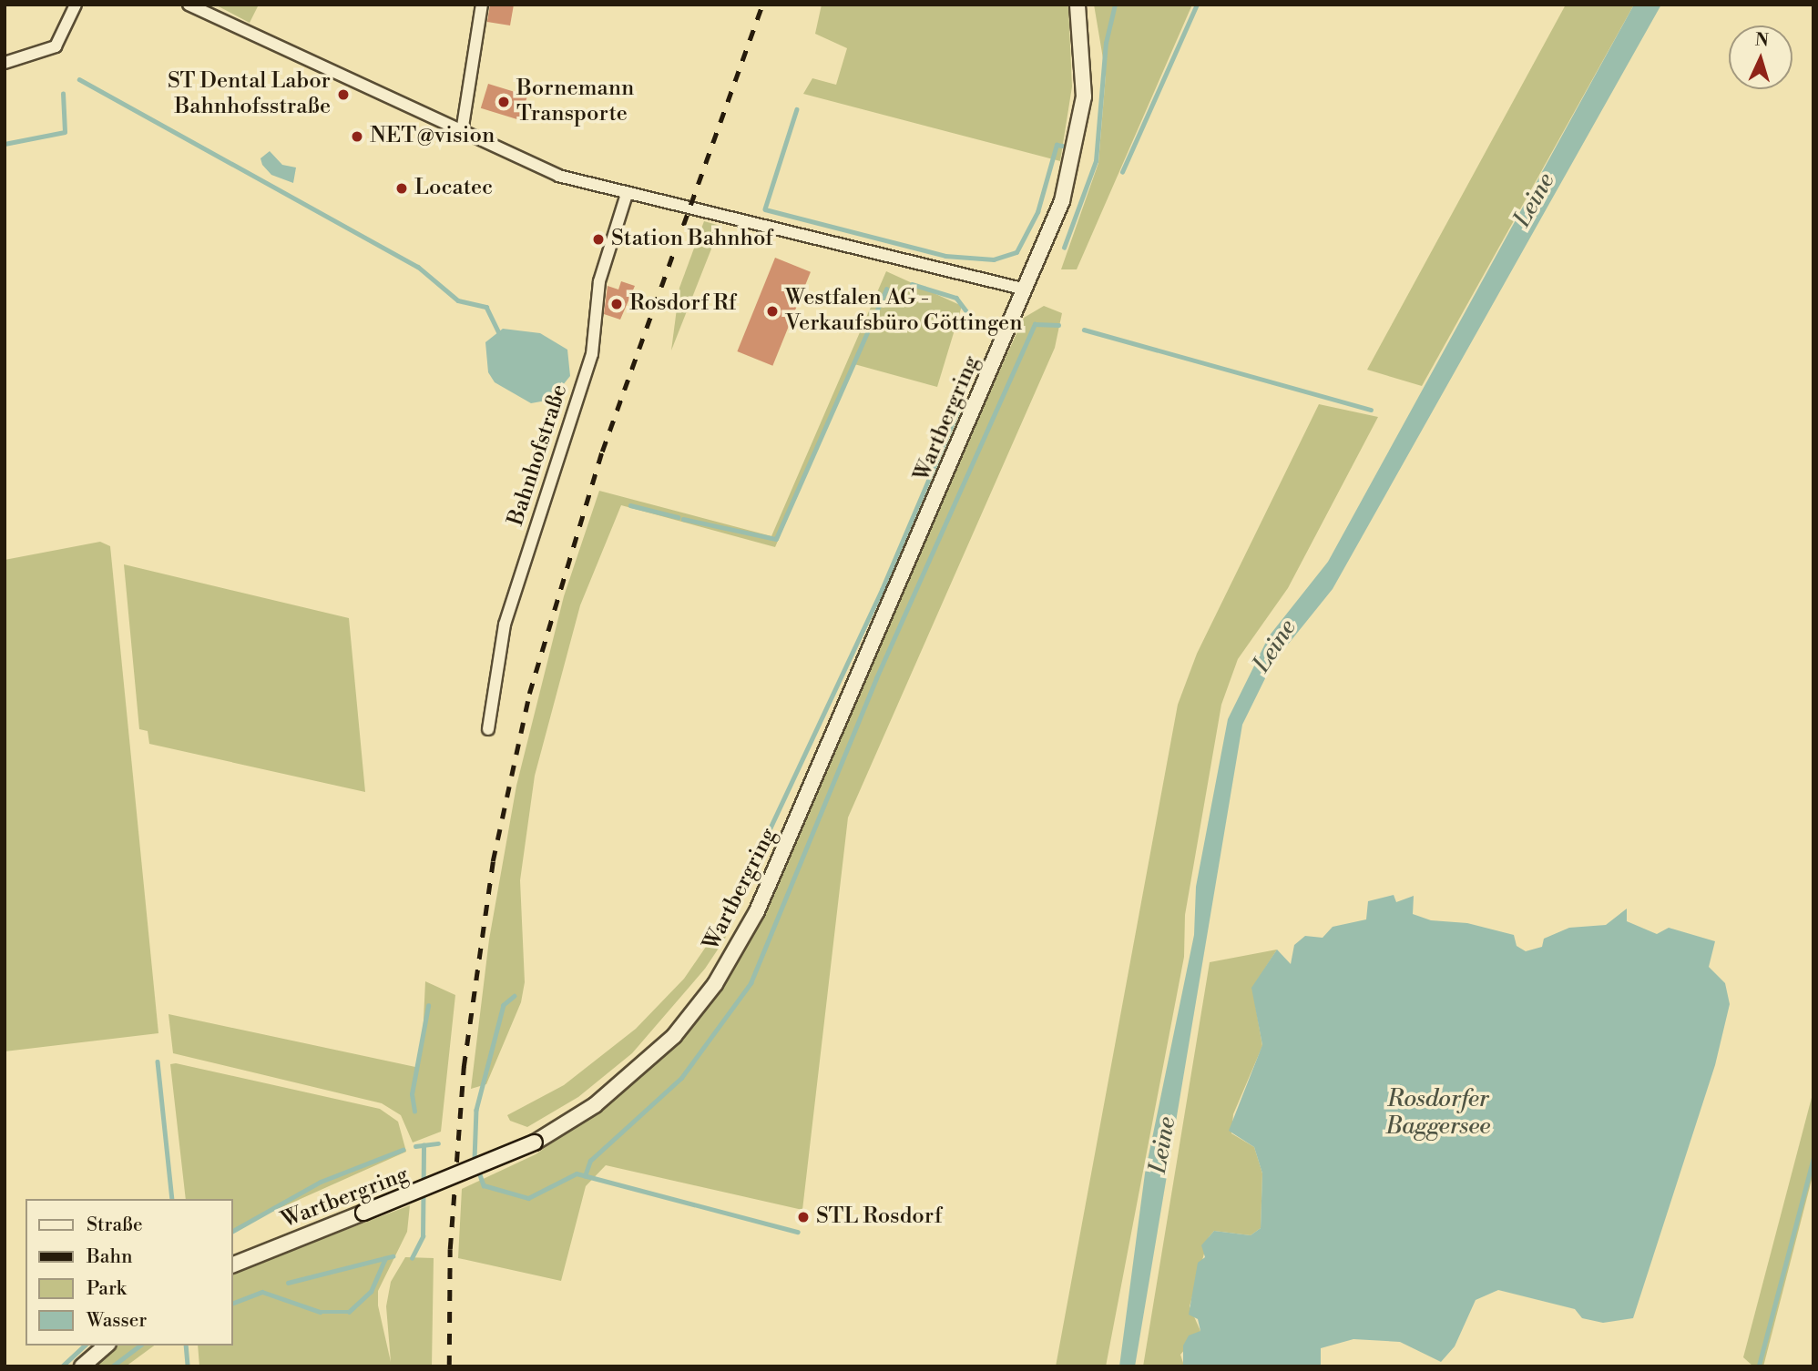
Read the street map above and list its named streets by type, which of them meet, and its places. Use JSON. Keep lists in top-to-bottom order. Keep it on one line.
{"streets":{"main road":["Wartbergring"],"street":["Bahnhofstraße"]},"water":["Leine","Rosdorfer Baggersee"],"places":["ST Dental Labor Bahnhofsstraße","Bornemann Transporte","NET@vision","Locatec","Station Bahnhof","Rosdorf Rf","Westfalen AG - Verkaufsbüro Göttingen","STL Rosdorf"],"legend":["Straße","Bahn","Park","Wasser"],"north":"top"}
